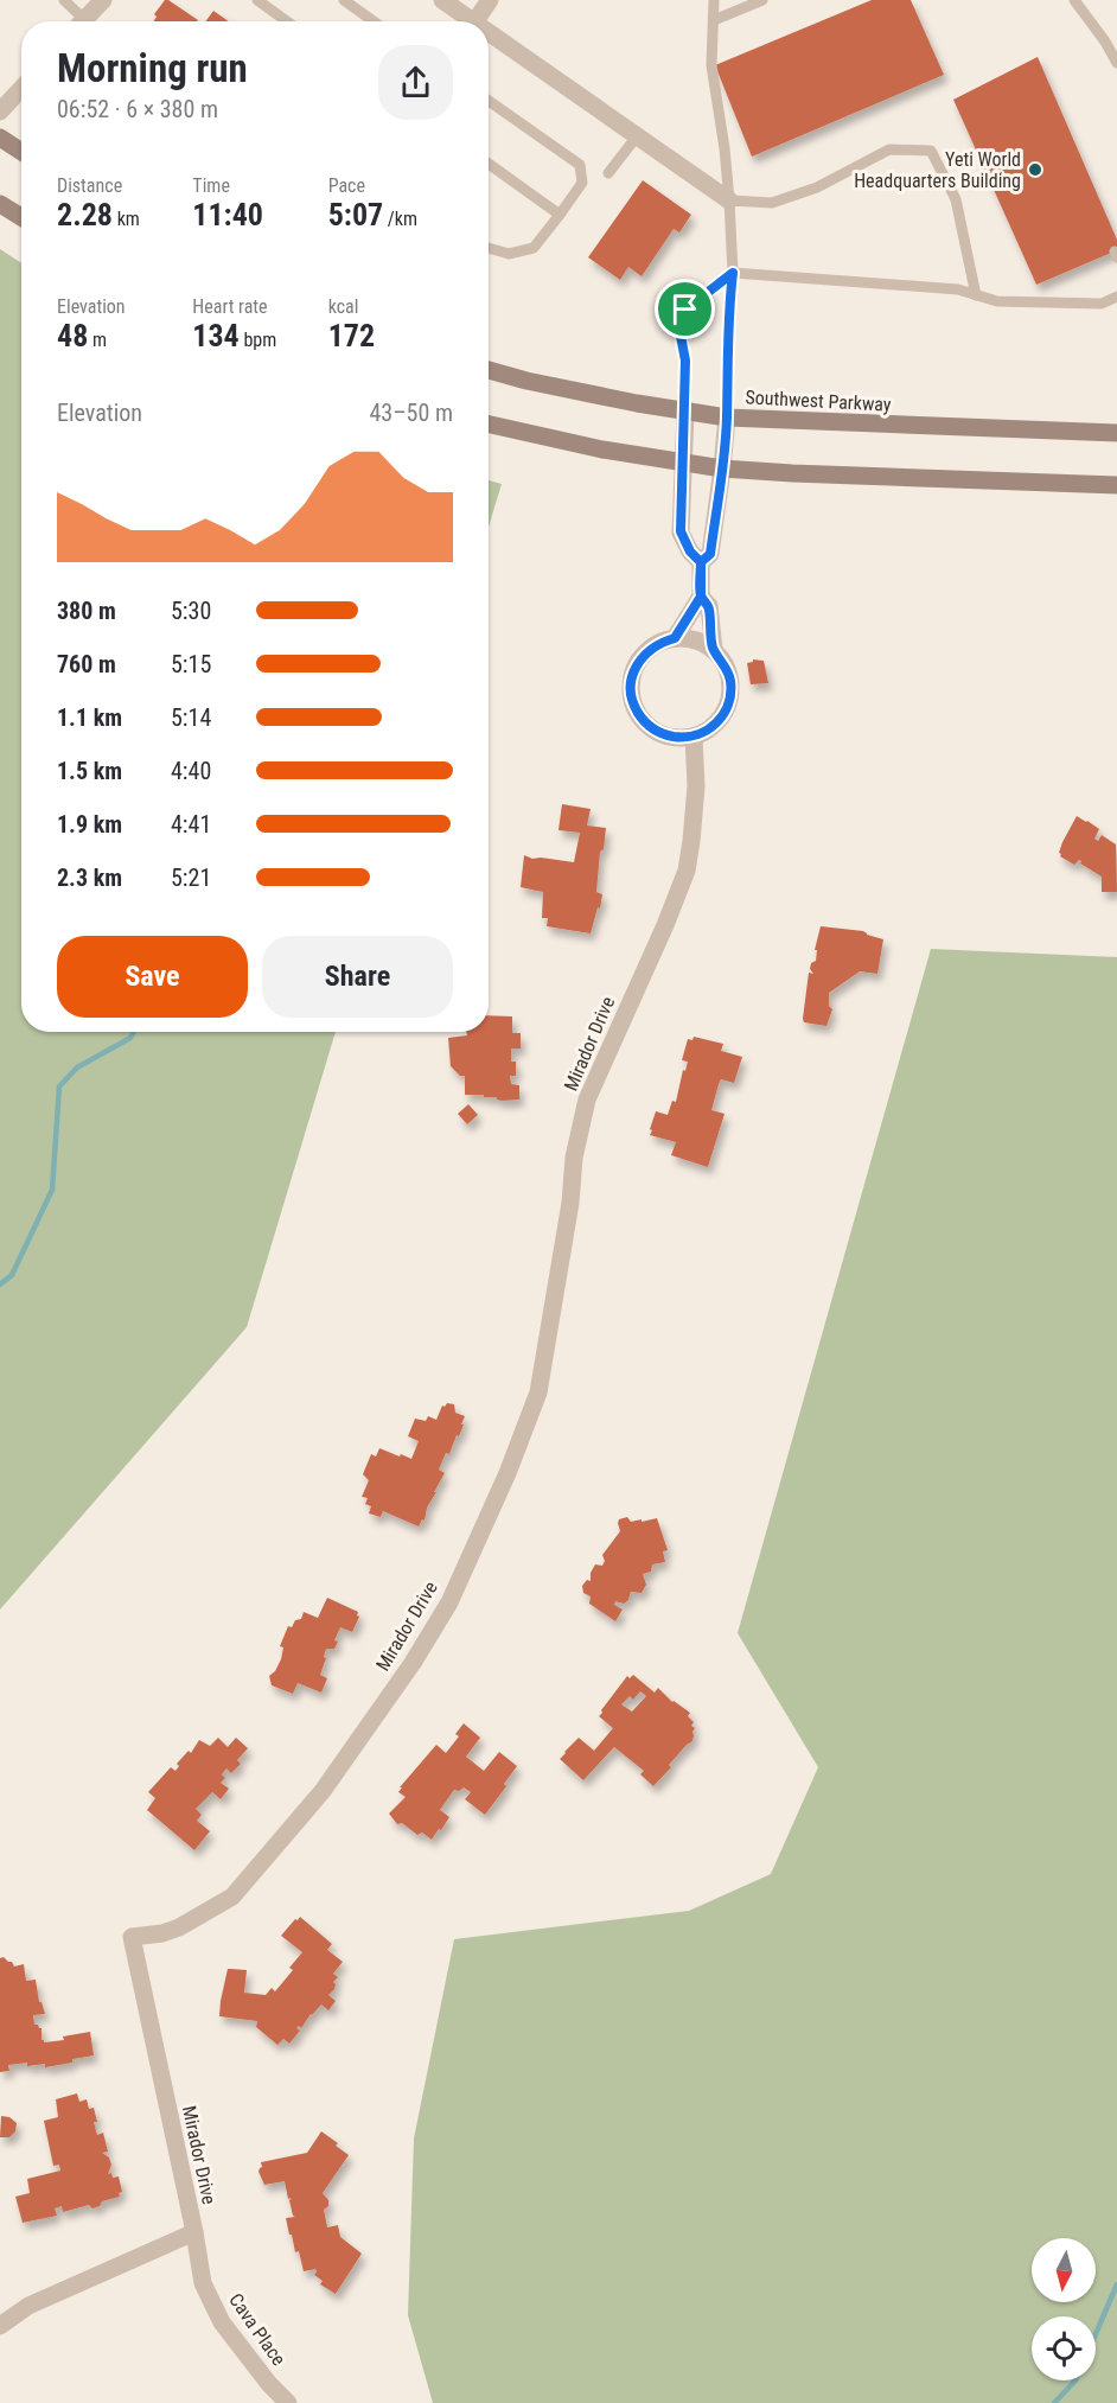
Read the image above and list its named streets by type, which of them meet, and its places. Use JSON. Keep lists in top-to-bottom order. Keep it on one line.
{"streets":{"main road":["Southwest Parkway"],"street":["Mirador Drive","Cava Place"]},"crossings":[["Mirador Drive","Cava Place"]],"places":["Yeti World Headquarters Building"],"north":"bottom","page":{"heading":["Morning run","06:52 · 6 × 380 m"],"stats":[["Distance","2.28 km"],["Time","11:40"],["Pace","5:07 /km"],["Elevation","48 m"],["Heart rate","134 bpm"],["kcal","172"]],"chart":["Elevation","43–50 m"],"list":[{"name":"380 m","note":"5:30"},{"name":"760 m","note":"5:15"},{"name":"1.1 km","note":"5:14"},{"name":"1.5 km","note":"4:40"},{"name":"1.9 km","note":"4:41"},{"name":"2.3 km","note":"5:21"}],"buttons":["Save","Share"]}}
